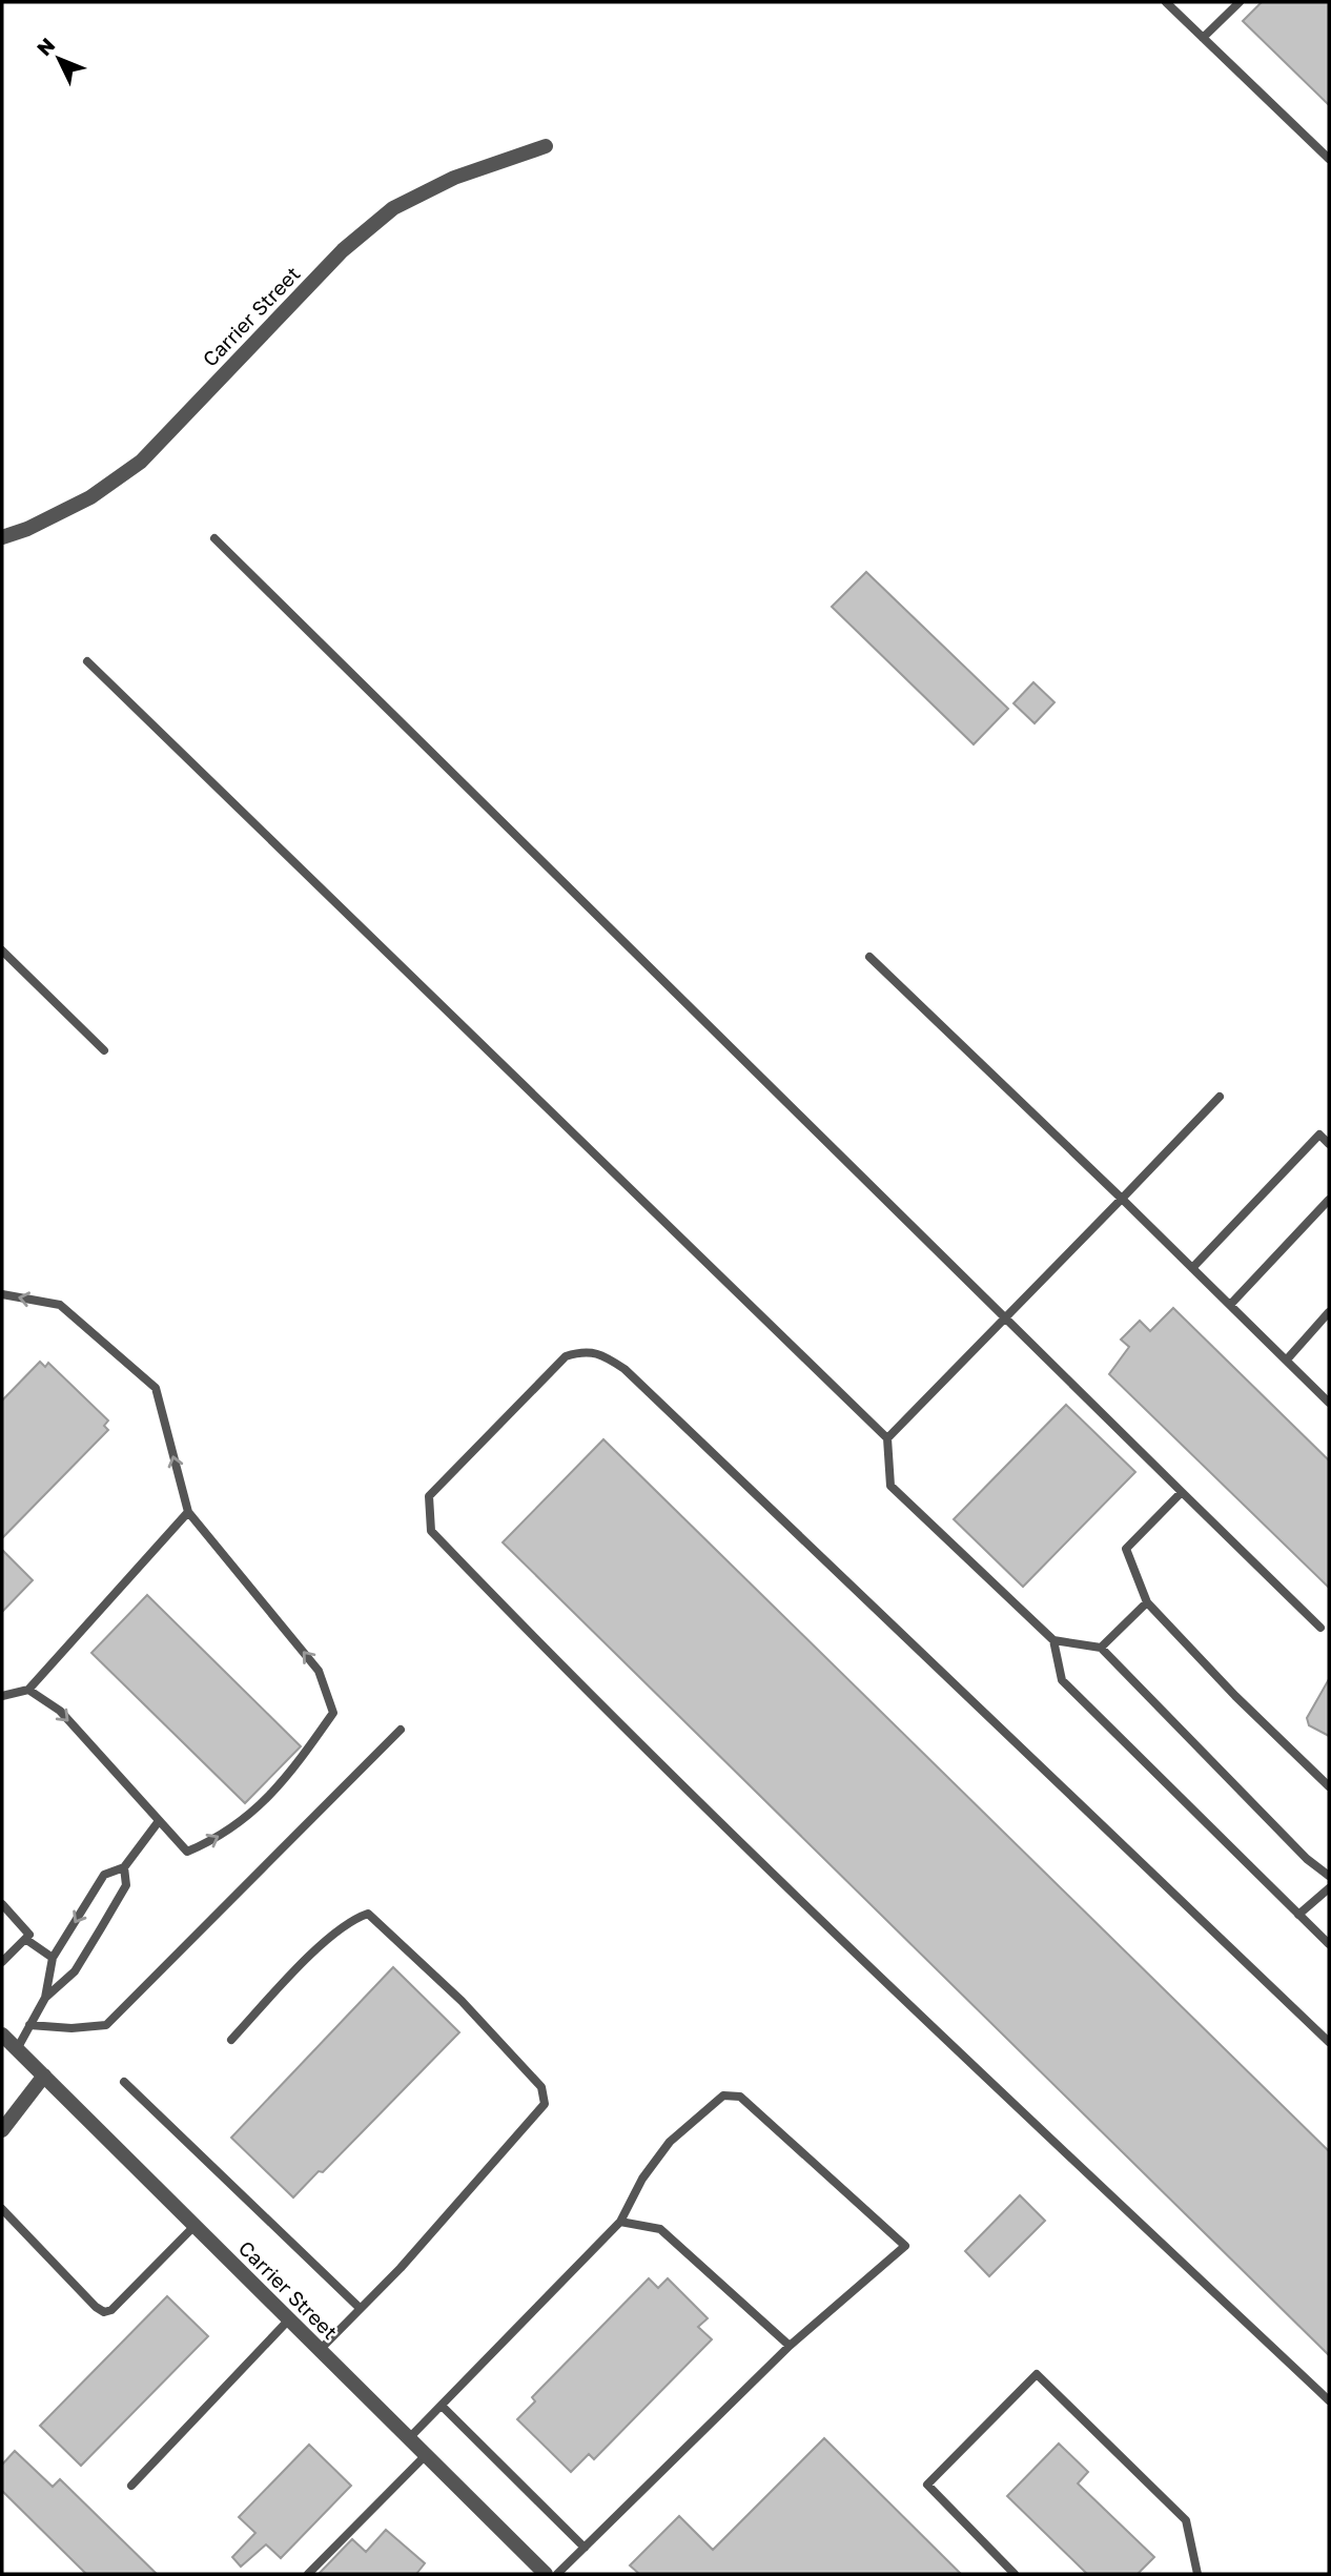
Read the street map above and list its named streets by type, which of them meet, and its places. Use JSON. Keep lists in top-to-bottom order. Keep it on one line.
{"streets":{"street":["Carrier Street"]},"north":"top left"}
